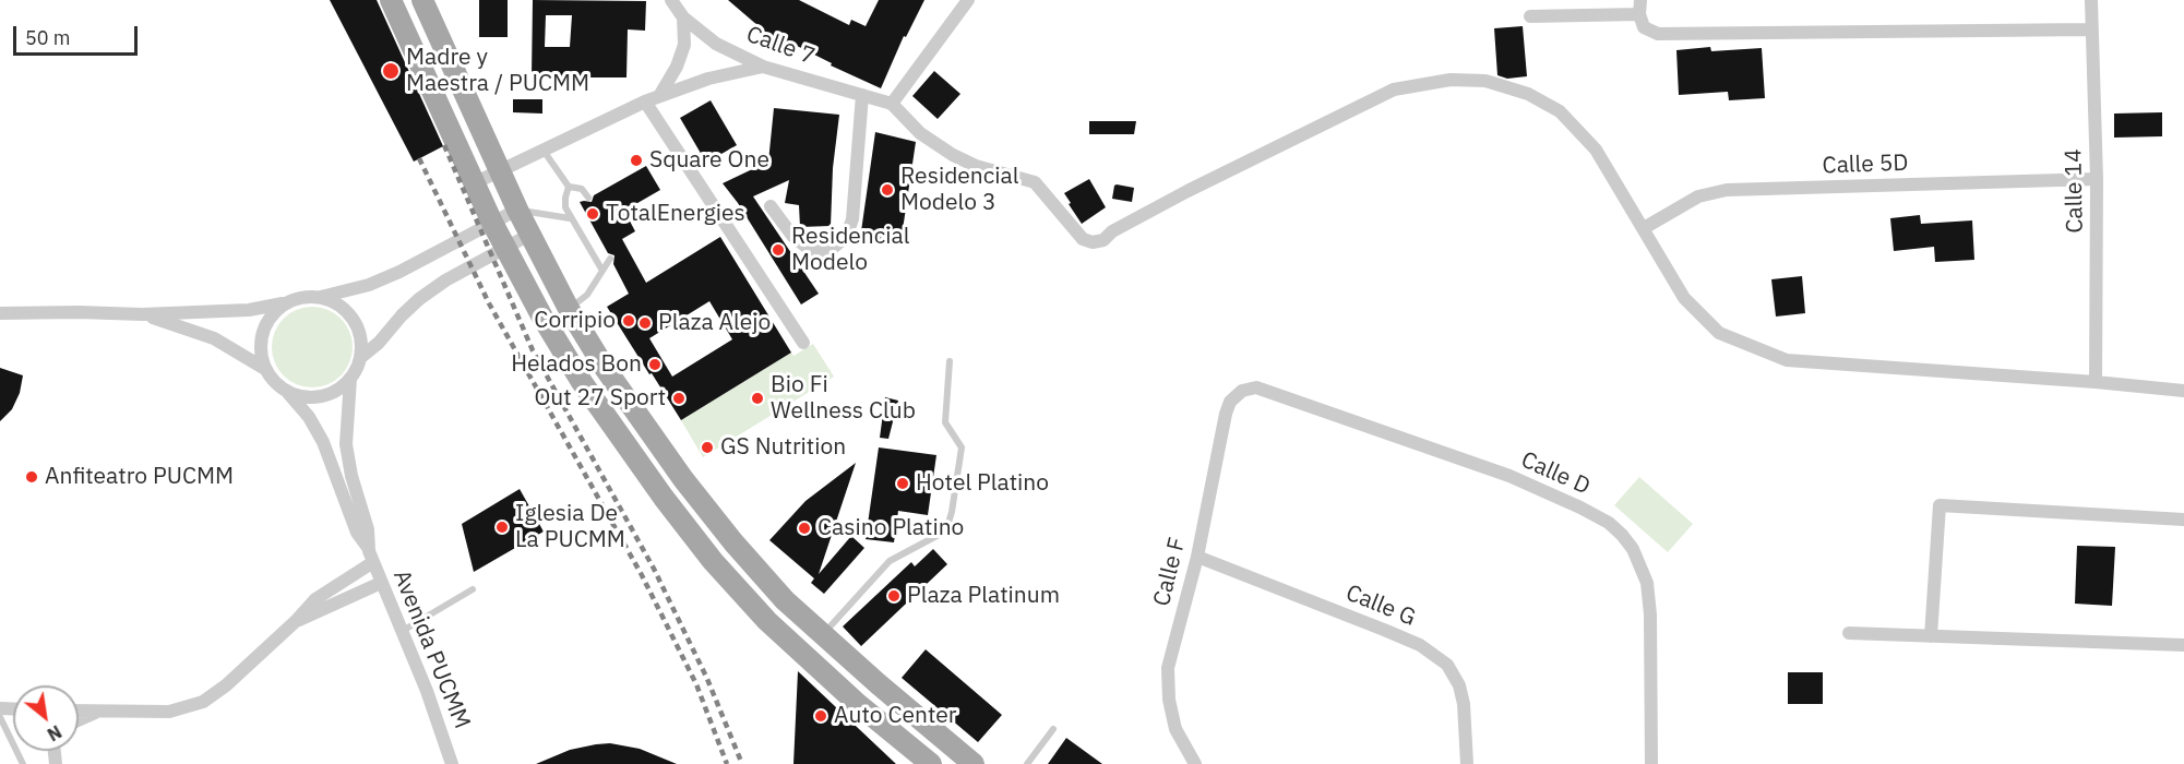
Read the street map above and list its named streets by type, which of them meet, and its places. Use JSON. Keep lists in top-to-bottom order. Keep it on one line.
{"streets":{"street":["Calle 7","Calle 5D","Calle 14","Calle D","Calle F","Calle G","Avenida PUCMM"]},"crossings":[["Calle 5D","Calle 14"],["Calle D","Calle F"],["Calle F","Calle G"]],"places":["Madre y Maestra / PUCMM","Square One","Residencial Modelo 3","TotalEnergies","Residencial Modelo","Corripio","Plaza Alejo","Helados Bon","Out 27 Sport","Bio Fi Wellness Club","GS Nutrition","Anfiteatro PUCMM","Hotel Platino","Iglesia De La PUCMM","Casino Platino","Plaza Platinum","Auto Center"],"scale_bar":"50 m","north":"bottom right"}
